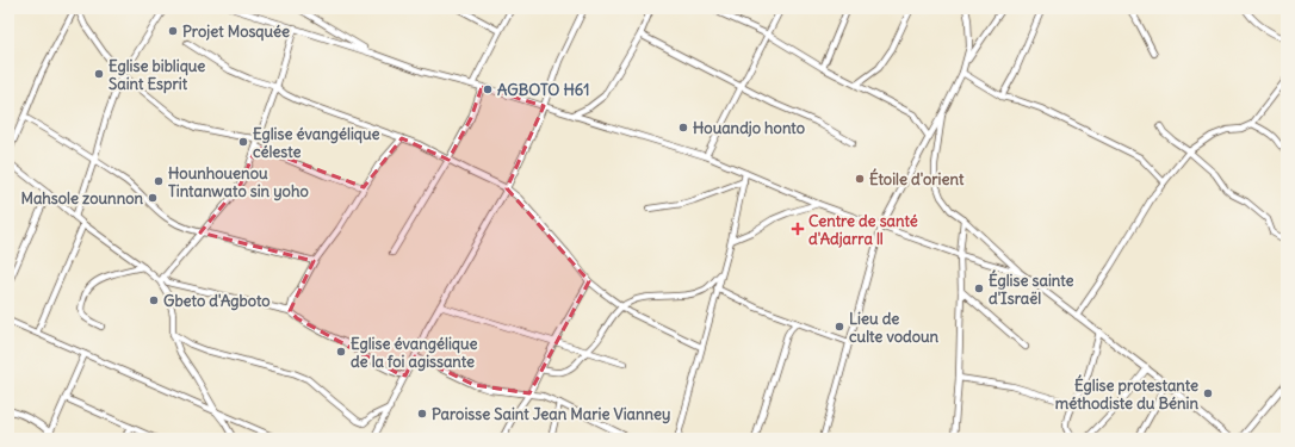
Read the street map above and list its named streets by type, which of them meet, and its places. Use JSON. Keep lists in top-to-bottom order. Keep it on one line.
{"places":{"other":["Projet Mosquée","Eglise biblique Saint Esprit","AGBOTO H61","Houandjo honto","Eglise évangélique céleste","Étoile d'orient","Hounhouenou Tintanwato sin yoho","Mahsole zounnon","Église sainte d'Israël","Gbeto d'Agboto","Lieu de culte vodoun","Eglise évangélique de la foi agissante","Église protestante méthodiste du Bénin","Paroisse Saint Jean Marie Vianney"],"health":["Centre de santé d'Adjarra ll"]}}
